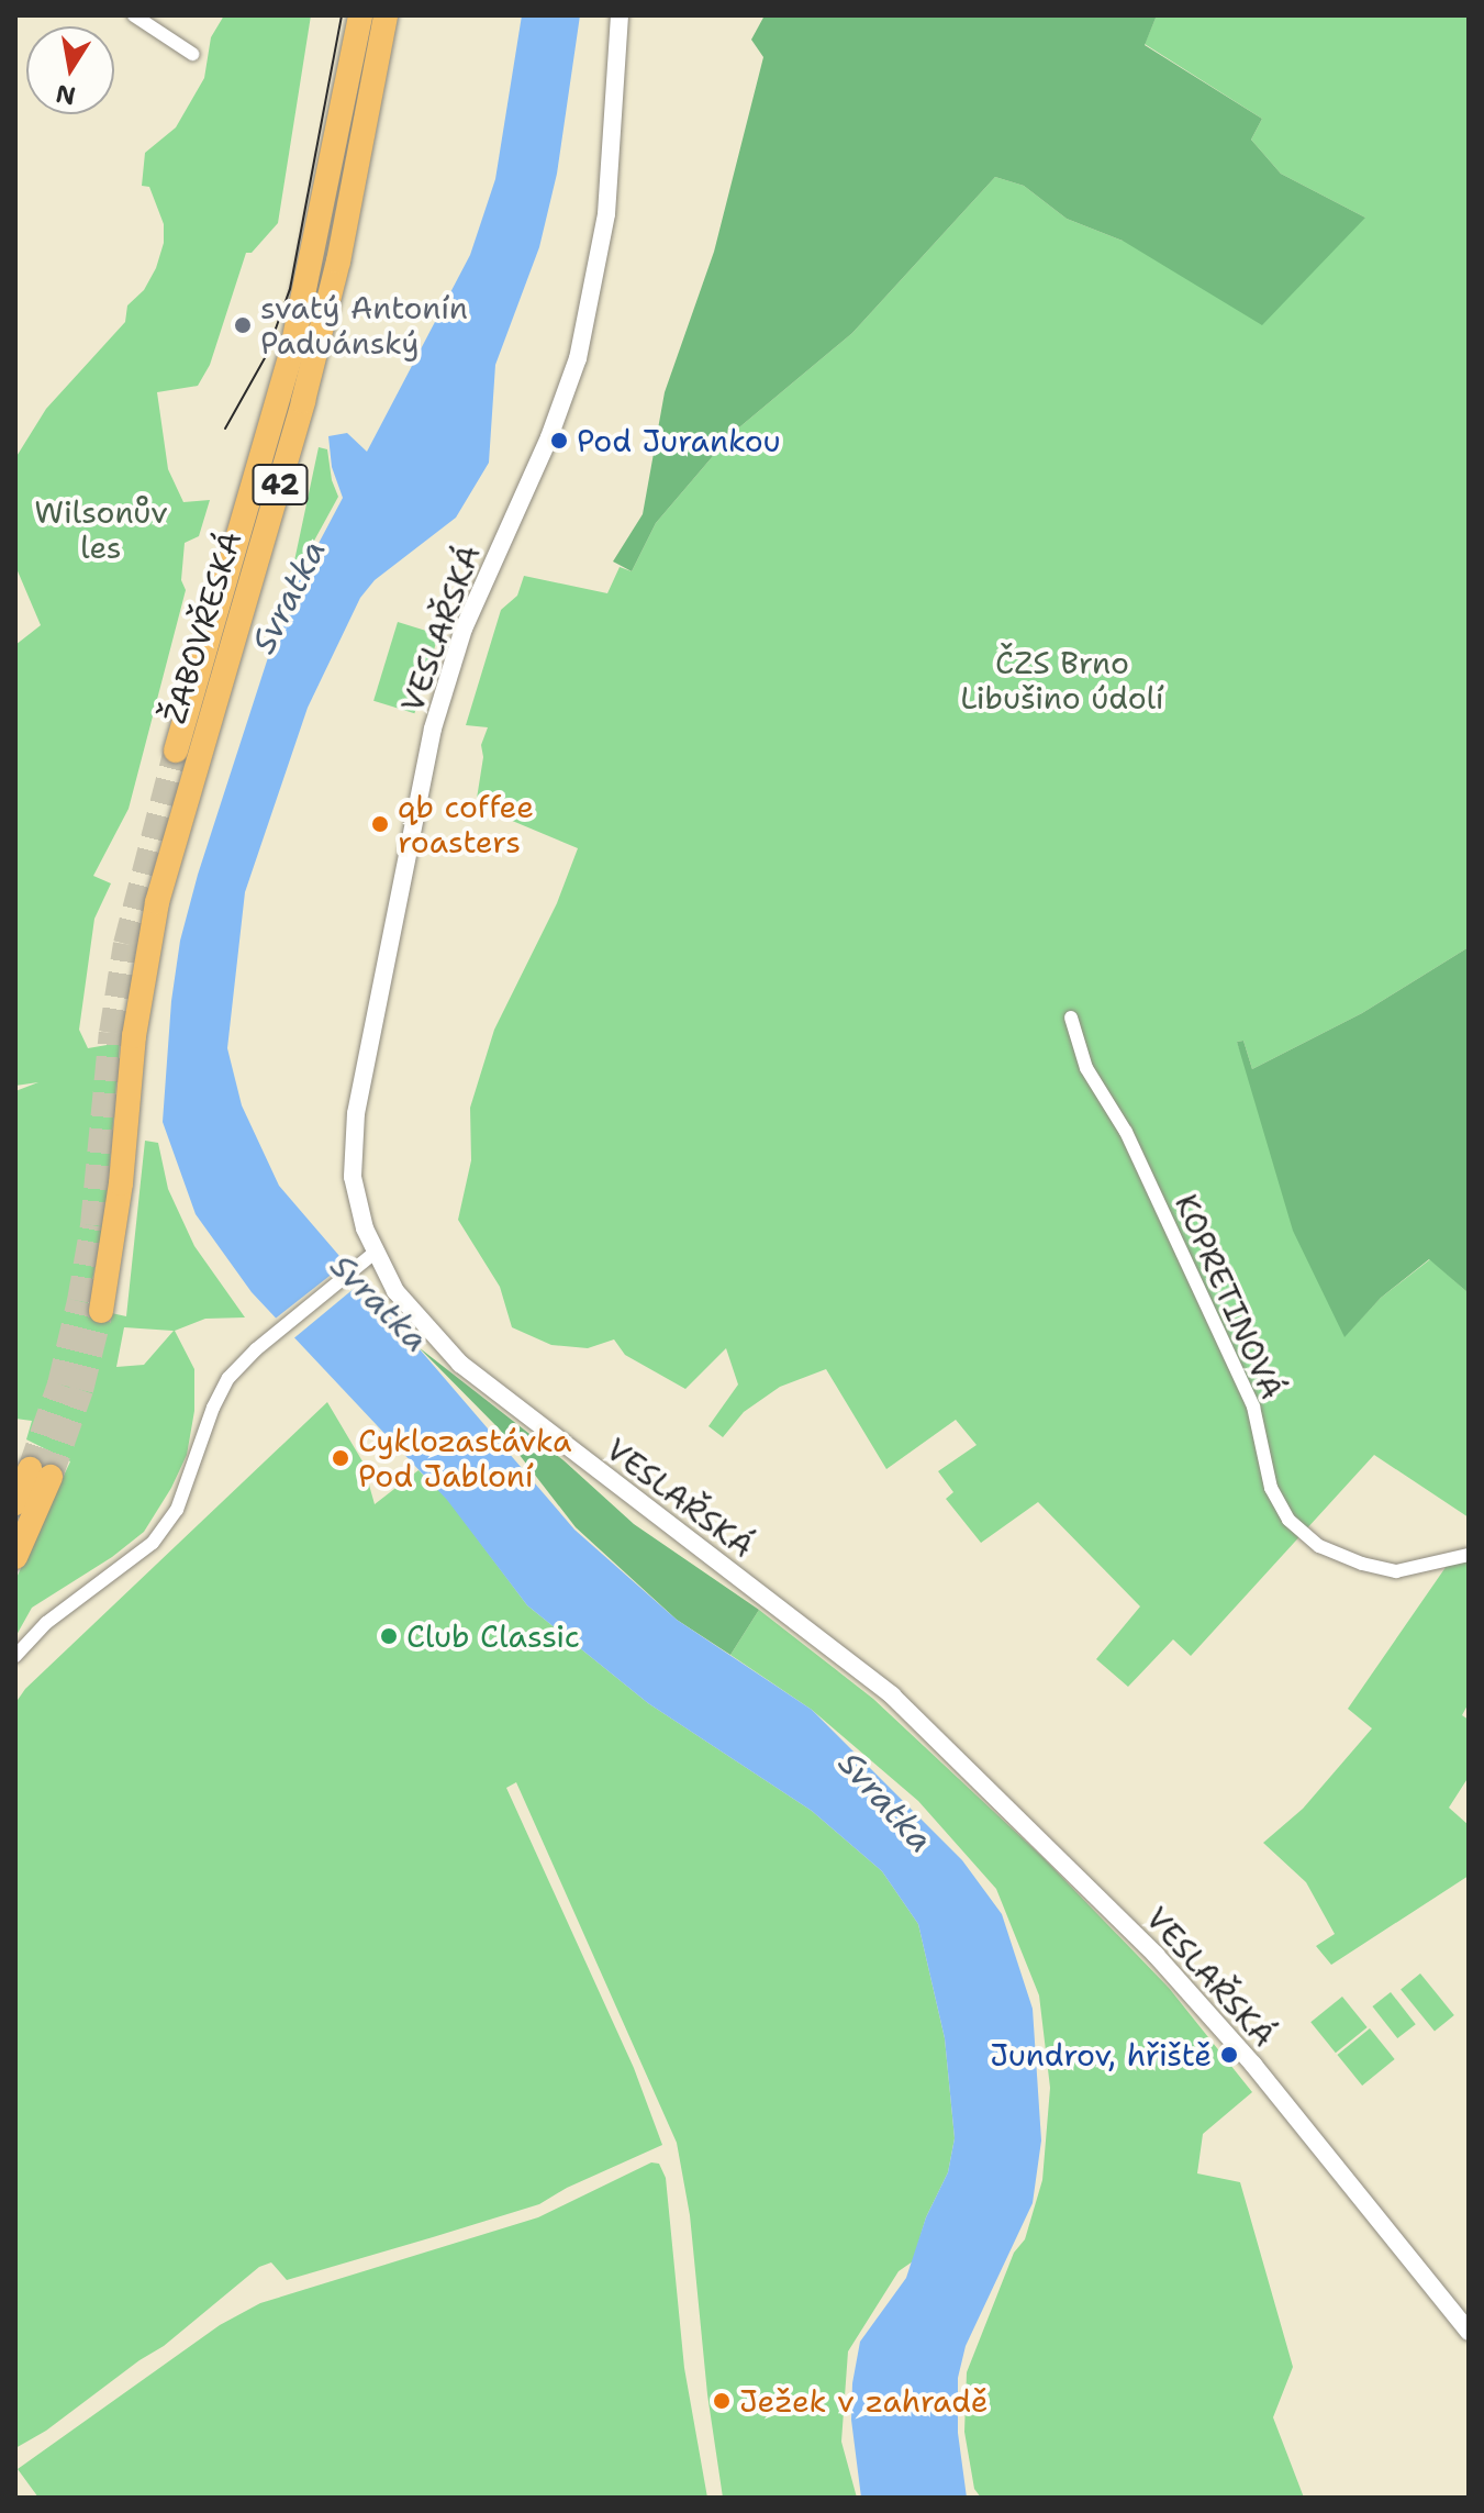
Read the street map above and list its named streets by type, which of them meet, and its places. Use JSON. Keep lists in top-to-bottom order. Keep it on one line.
{"streets":{"highway":["42","ŽABOVŘESKÁ"],"street":["VESLAŘSKÁ","KOPRETINOVÁ"]},"water":["Svratka"],"parks":["Wilsonův les","ČZS Brno Libušino údolí"],"places":["svatý Antonín Paduánský","Pod Jurankou","qb coffee roasters","Cyklozastávka Pod Jabloní","Club Classic","Jundrov, hřiště","Ježek v zahradě"],"north":"bottom"}
